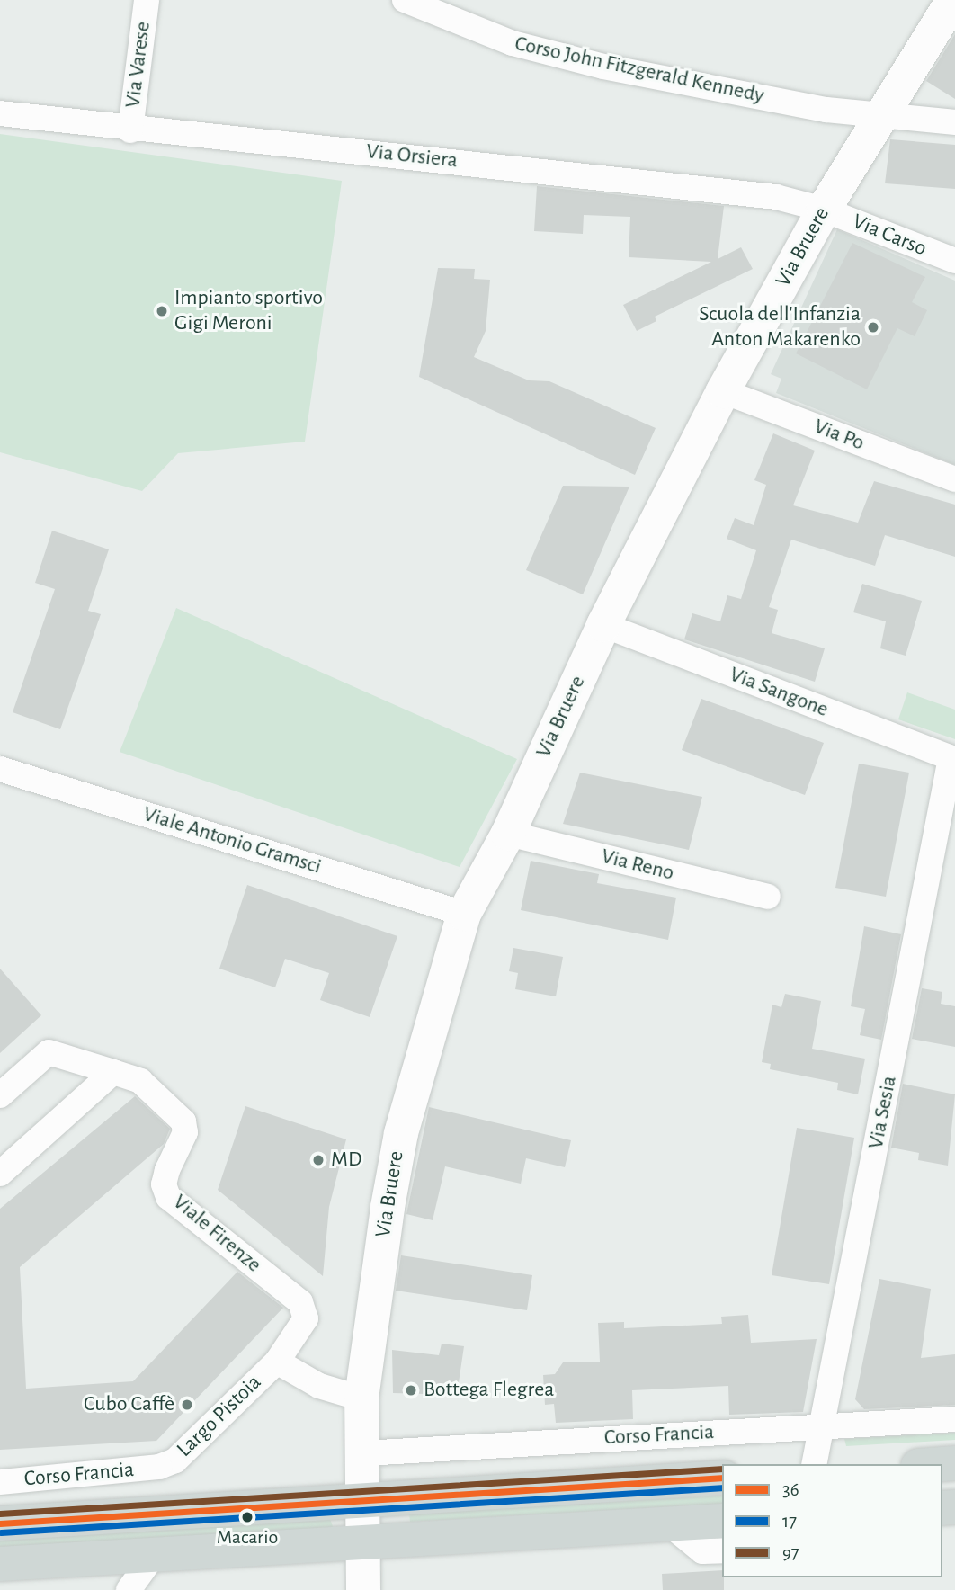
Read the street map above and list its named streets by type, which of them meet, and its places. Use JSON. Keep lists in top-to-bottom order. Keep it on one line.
{"streets":{"main road":["Corso Francia"],"street":["Via Varese","Corso John Fitzgerald Kennedy","Via Orsiera","Via Carso","Via Bruere","Via Po","Via Sangone","Viale Antonio Gramsci","Via Reno","Via Sesia","Viale Firenze","Largo Pistoia"]},"crossings":[["Via Varese","Via Orsiera"],["Corso John Fitzgerald Kennedy","Via Bruere"],["Via Orsiera","Via Carso"],["Via Orsiera","Via Bruere"],["Via Carso","Via Bruere"],["Via Bruere","Via Po"],["Via Bruere","Via Sangone"],["Via Bruere","Viale Antonio Gramsci"],["Via Bruere","Via Reno"],["Via Bruere","Largo Pistoia"],["Via Bruere","Corso Francia"],["Via Sangone","Via Sesia"],["Via Sesia","Corso Francia"],["Viale Firenze","Largo Pistoia"],["Largo Pistoia","Corso Francia"]],"places":["Impianto sportivo Gigi Meroni","Scuola dell'Infanzia Anton Makarenko","MD","Bottega Flegrea","Cubo Caffè","Macario"],"lines":["transit line 97","transit line 36","transit line 17"],"legend":["36","17","97"]}
